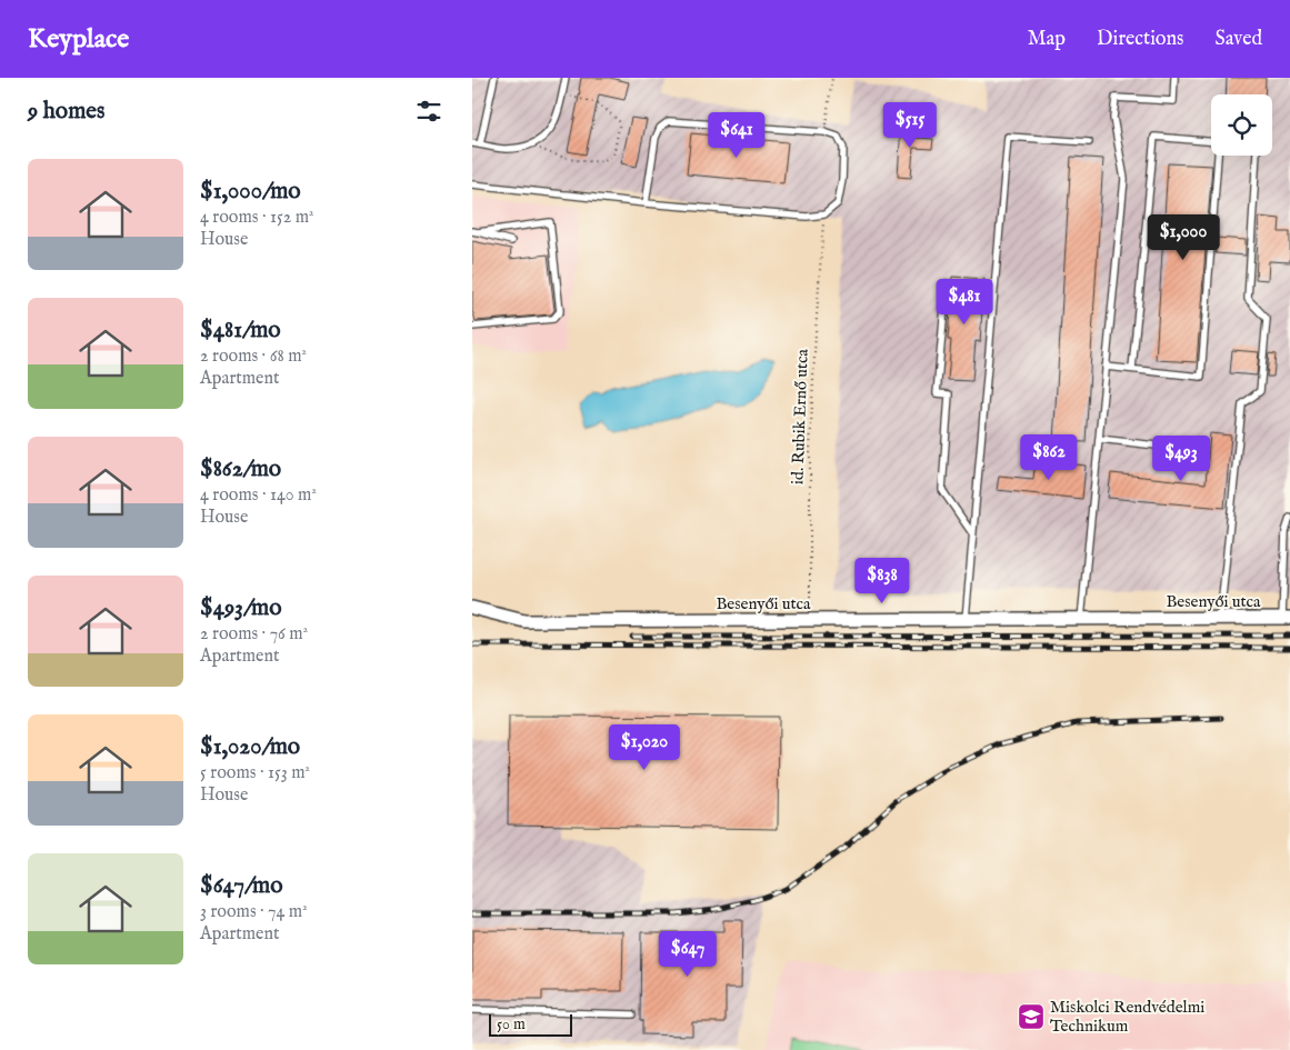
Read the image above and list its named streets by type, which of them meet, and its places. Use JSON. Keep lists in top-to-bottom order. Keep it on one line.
{"streets":{"street":["Besenyői utca"],"path":["id. Rubik Ernő utca"]},"crossings":[["id. Rubik Ernő utca","Besenyői utca"]],"places":{"school or university":["Miskolci Rendvédelmi Technikum"]},"scale_bar":"50 m","page":{"header":"Keyplace","nav":["Map","Directions","Saved"],"heading":"9 homes","price":["$515","$641","$1,000","$481","$862","$493","$838","$1,020","$647"],"list":[{"name":"$1,000/mo","note":"4 rooms · 152 m² · House"},{"name":"$481/mo","note":"2 rooms · 68 m² · Apartment"},{"name":"$862/mo","note":"4 rooms · 140 m² · House"},{"name":"$493/mo","note":"2 rooms · 76 m² · Apartment"},{"name":"$1,020/mo","note":"5 rooms · 153 m² · House"},{"name":"$647/mo","note":"3 rooms · 74 m² · Apartment"}],"scale":"50 m"}}
